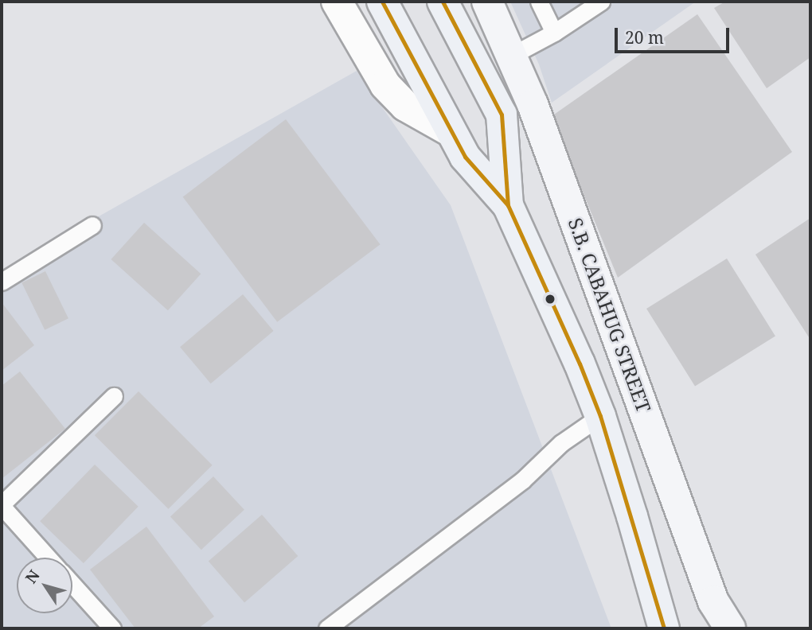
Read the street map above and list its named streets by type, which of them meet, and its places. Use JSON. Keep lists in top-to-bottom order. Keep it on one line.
{"streets":{"street":["S.B. CABAHUG STREET"]},"scale_bar":"20 m","north":"top left"}
